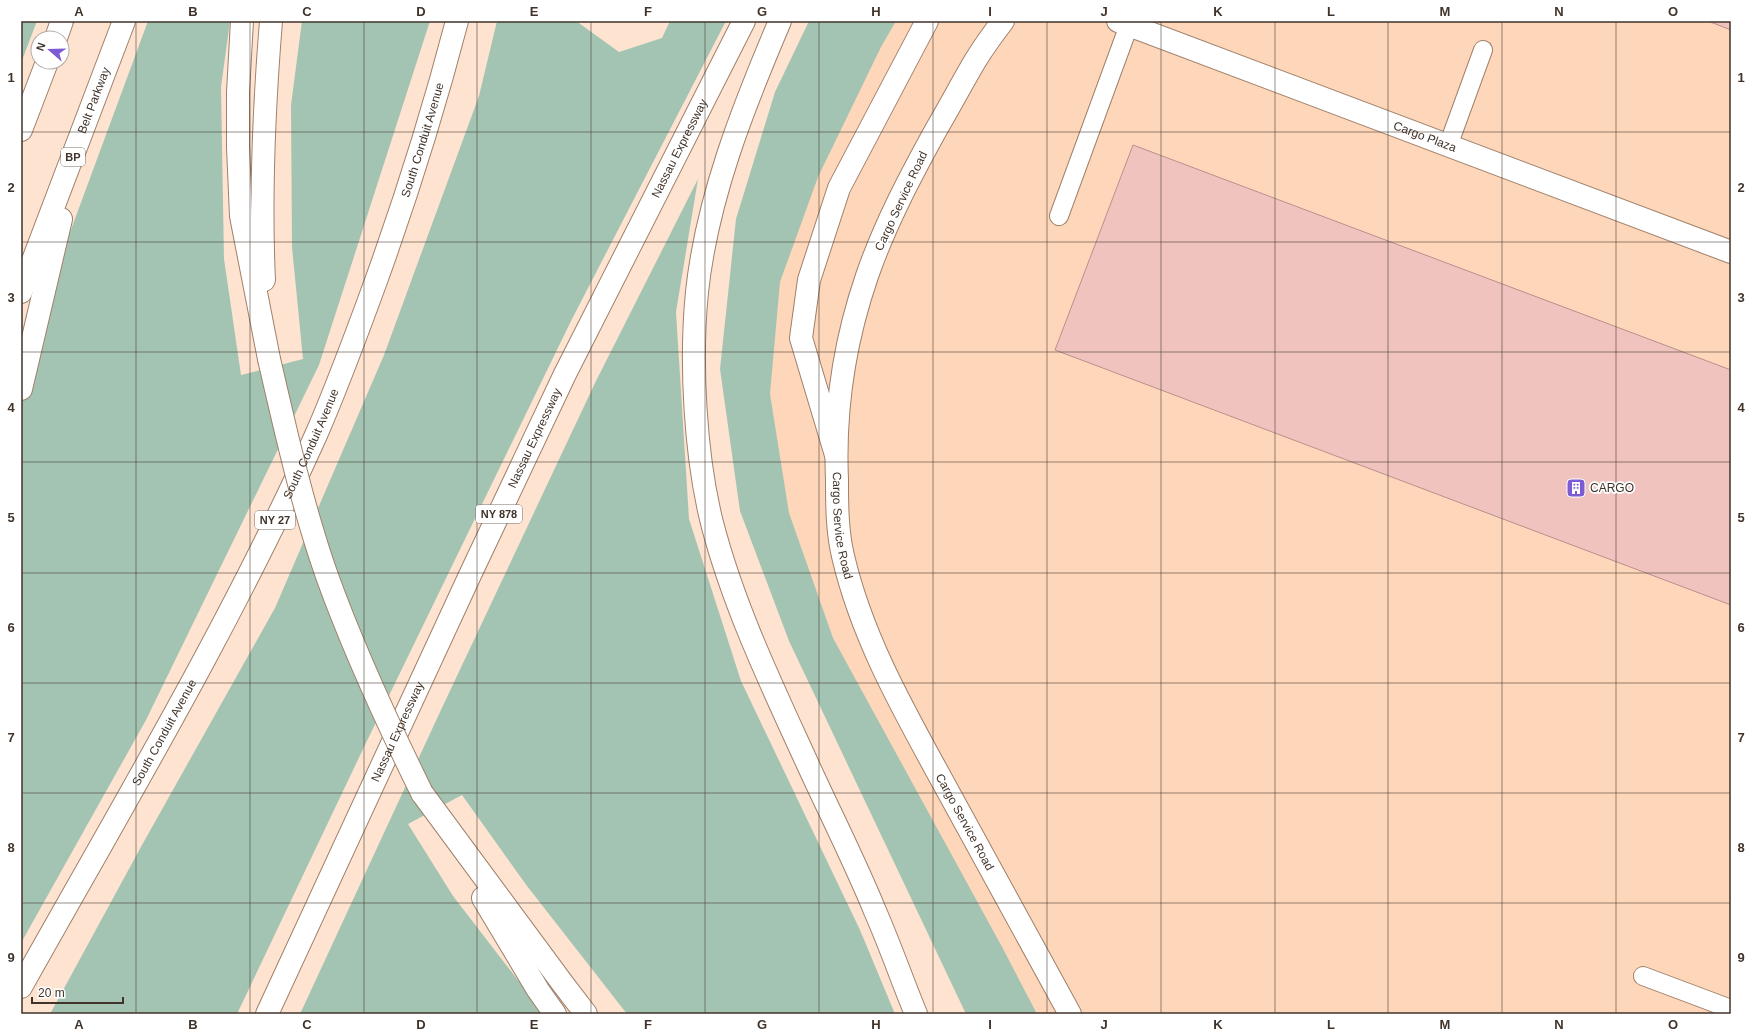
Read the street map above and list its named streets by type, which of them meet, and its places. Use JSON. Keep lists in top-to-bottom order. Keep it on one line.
{"streets":{"main road":["Belt Parkway","Cargo Plaza","South Conduit Avenue","Nassau Expressway","BP","Cargo Service Road","NY 878","NY 27"]},"places":{"building":["CARGO"]},"scale_bar":"20 m","north":"left","grid":{"columns":["A","B","C","D","E","F","G","H","I","J","K","L","M","N","O"],"rows":["1","2","3","4","5","6","7","8","9"]}}
